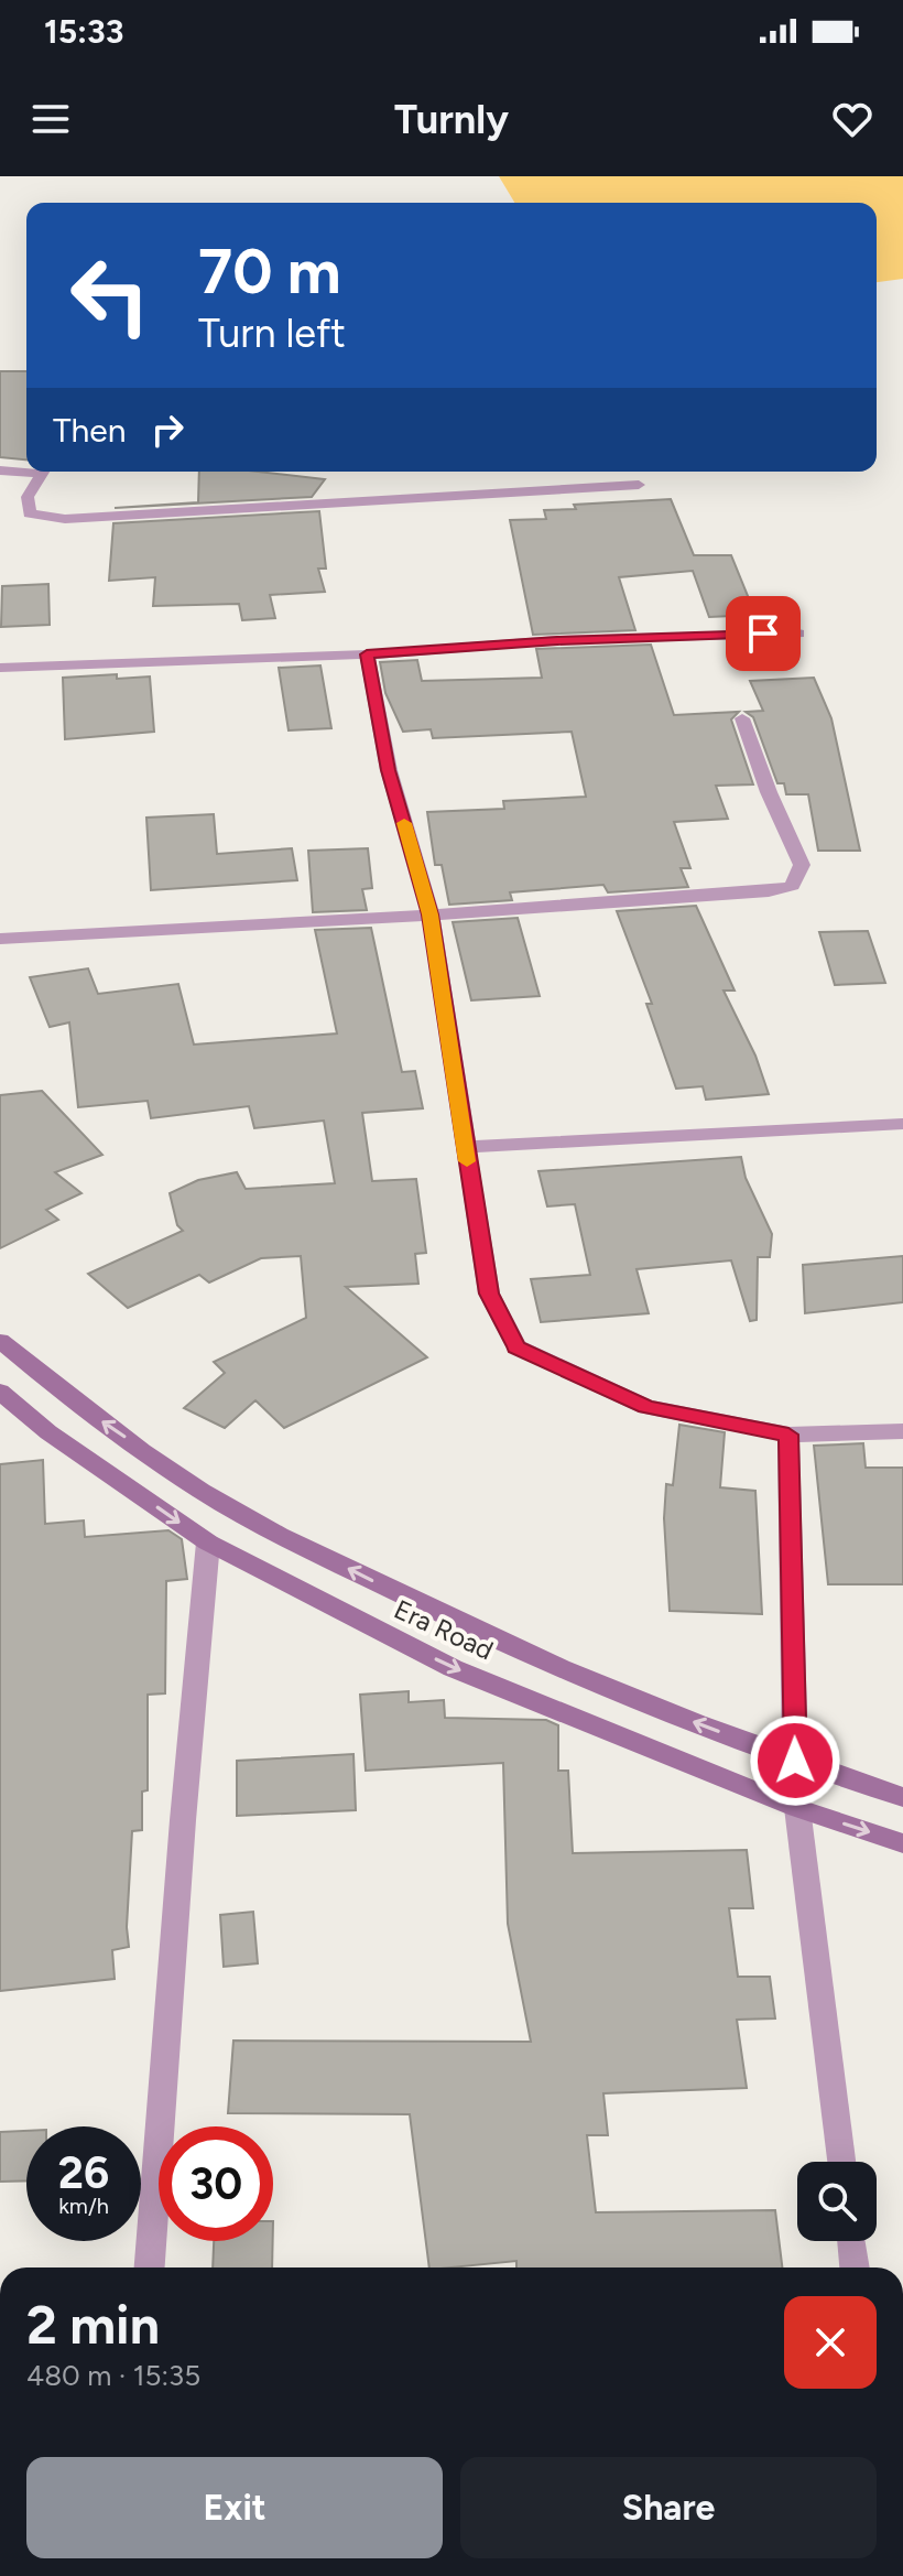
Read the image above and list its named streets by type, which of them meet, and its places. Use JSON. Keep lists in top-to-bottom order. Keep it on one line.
{"streets":{"main road":["Era Road"]},"page":{"status":"15:33","header":"Turnly","turn":["70 m","Turn left"],"then":"Then","speed":"26 km/h","limit":"30","heading":["2 min","480 m · 15:35"],"buttons":["Exit","Share"]}}
